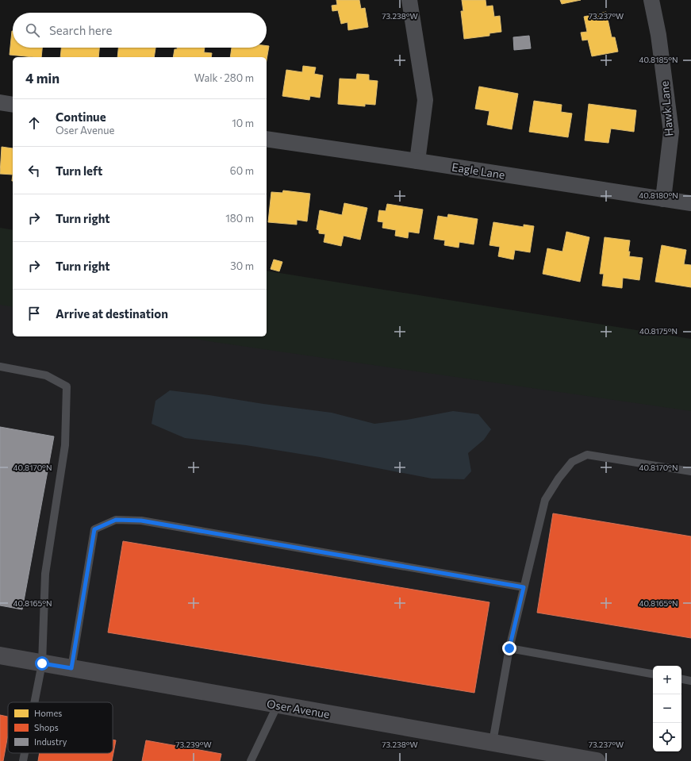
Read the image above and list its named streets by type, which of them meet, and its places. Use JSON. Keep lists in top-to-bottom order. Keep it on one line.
{"streets":{"street":["Hawk Lane","Eagle Lane","Oser Avenue"]},"crossings":[["Hawk Lane","Eagle Lane"]],"legend":["Homes","Shops","Industry"],"page":{"search":"Search here","heading":["4 min","Walk · 280 m"],"list":[["Continue","Oser Avenue","10 m"],["Turn left","60 m"],["Turn right","180 m"],["Turn right","30 m"],"Arrive at destination"],"map_buttons":["+","−"]},"coordinates":["73.238°W","73.237°W","40.8185°N","40.8180°N","40.8175°N","40.8170°N","40.8165°N","73.239°W"]}
